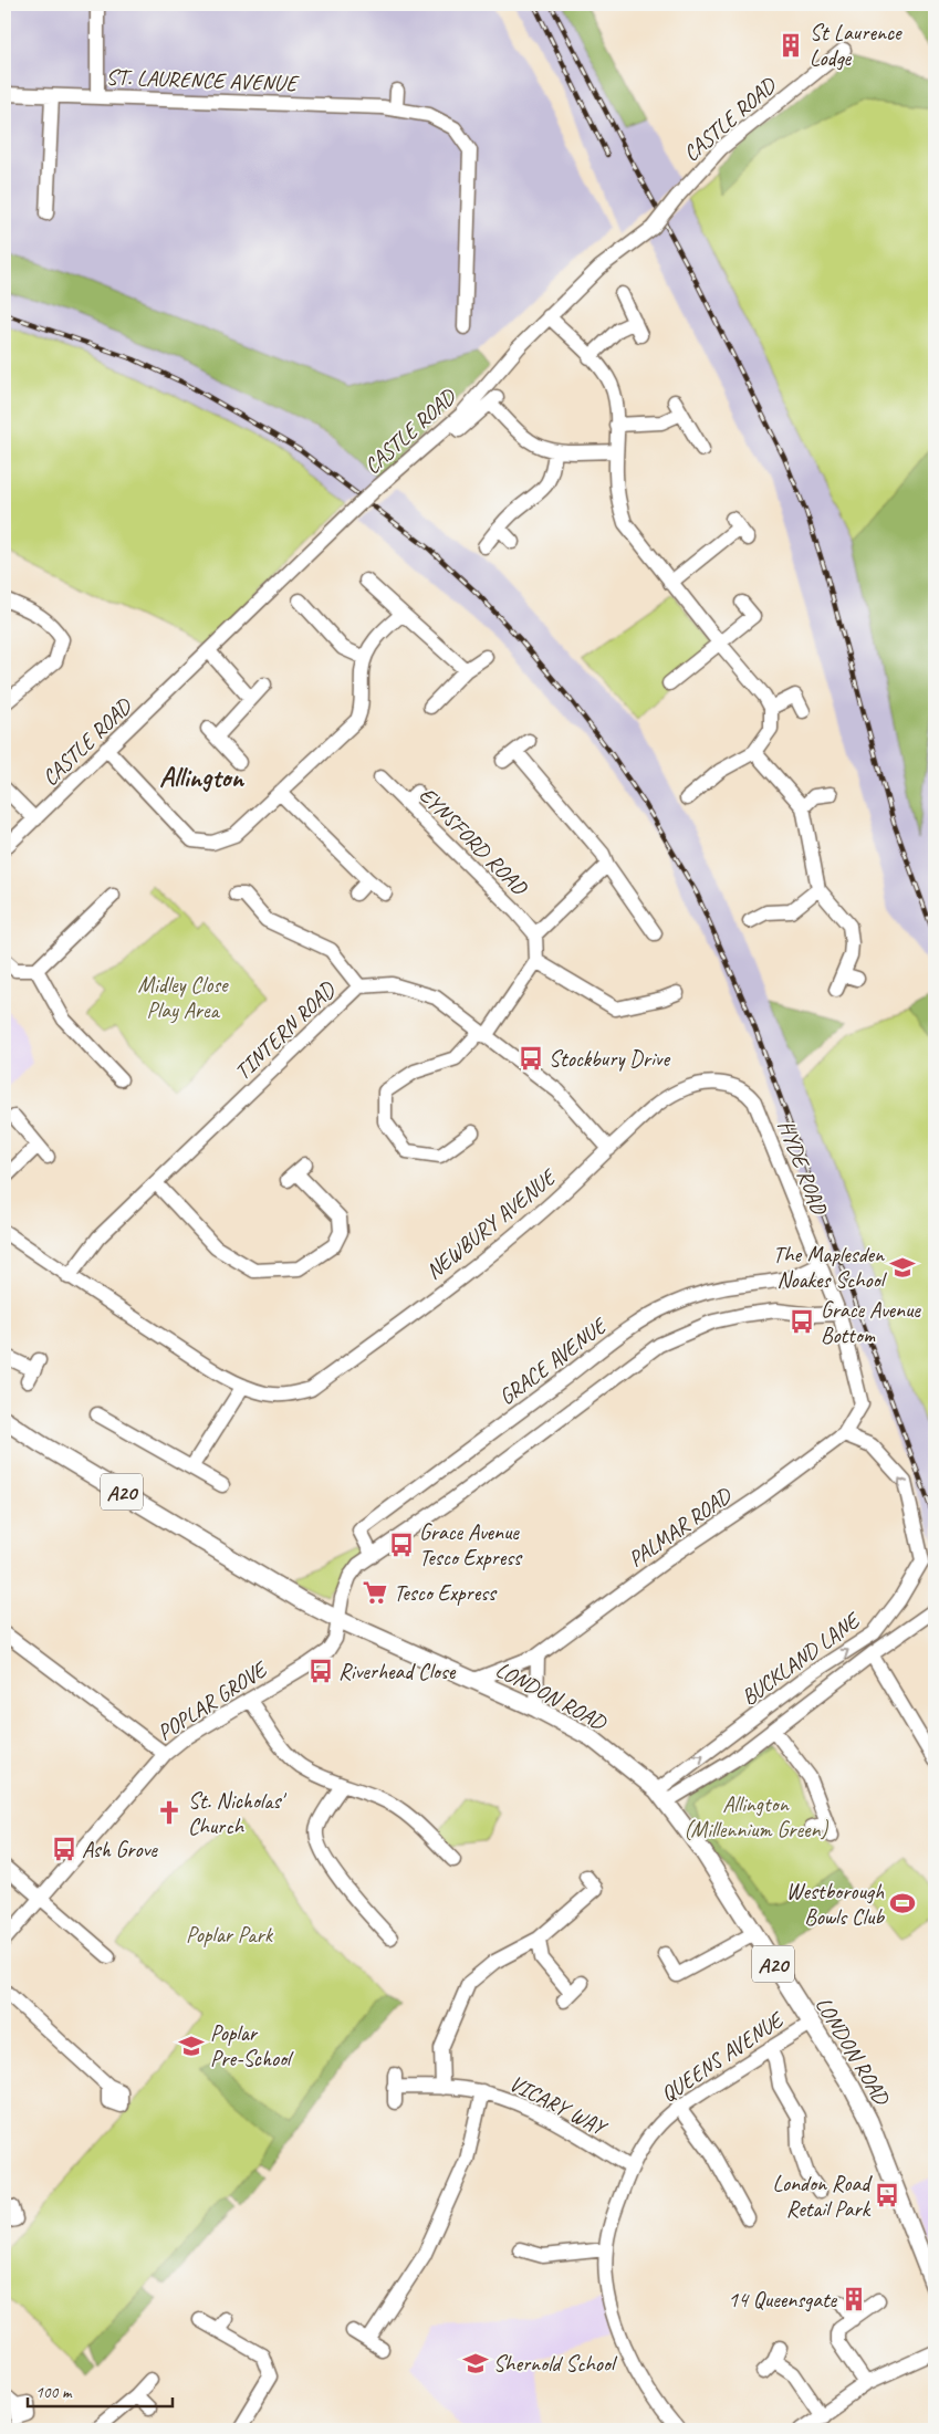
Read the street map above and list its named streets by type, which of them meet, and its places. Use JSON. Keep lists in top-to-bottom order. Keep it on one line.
{"streets":{"main road":["A20","LONDON ROAD"],"street":["ST. LAURENCE AVENUE","CASTLE ROAD","EYNSFORD ROAD","TINTERN ROAD","HYDE ROAD","NEWBURY AVENUE","GRACE AVENUE","PALMAR ROAD","BUCKLAND LANE","POPLAR GROVE","QUEENS AVENUE","VICARY WAY"]},"crossings":[["TINTERN ROAD","NEWBURY AVENUE"],["HYDE ROAD","NEWBURY AVENUE"],["HYDE ROAD","GRACE AVENUE"],["HYDE ROAD","PALMAR ROAD"],["HYDE ROAD","BUCKLAND LANE"],["PALMAR ROAD","BUCKLAND LANE"],["PALMAR ROAD","LONDON ROAD"],["BUCKLAND LANE","LONDON ROAD"],["LONDON ROAD","POPLAR GROVE"],["LONDON ROAD","QUEENS AVENUE"],["QUEENS AVENUE","VICARY WAY"]],"districts":["Allington"],"parks":["Midley Close Play Area","Allington (Millennium Green)","Poplar Park"],"places":{"building":["St Laurence Lodge","14 Queensgate"],"bus stop":["Stockbury Drive","Grace Avenue Bottom","Grace Avenue Tesco Express","Riverhead Close","Ash Grove","London Road Retail Park"],"school or university":["The Maplesden Noakes School","Poplar Pre-School","Shernold School"],"supermarket":["Tesco Express"],"church":["St. Nicholas' Church"],"sports":["Westborough Bowls Club"]},"scale_bar":"100 m"}
